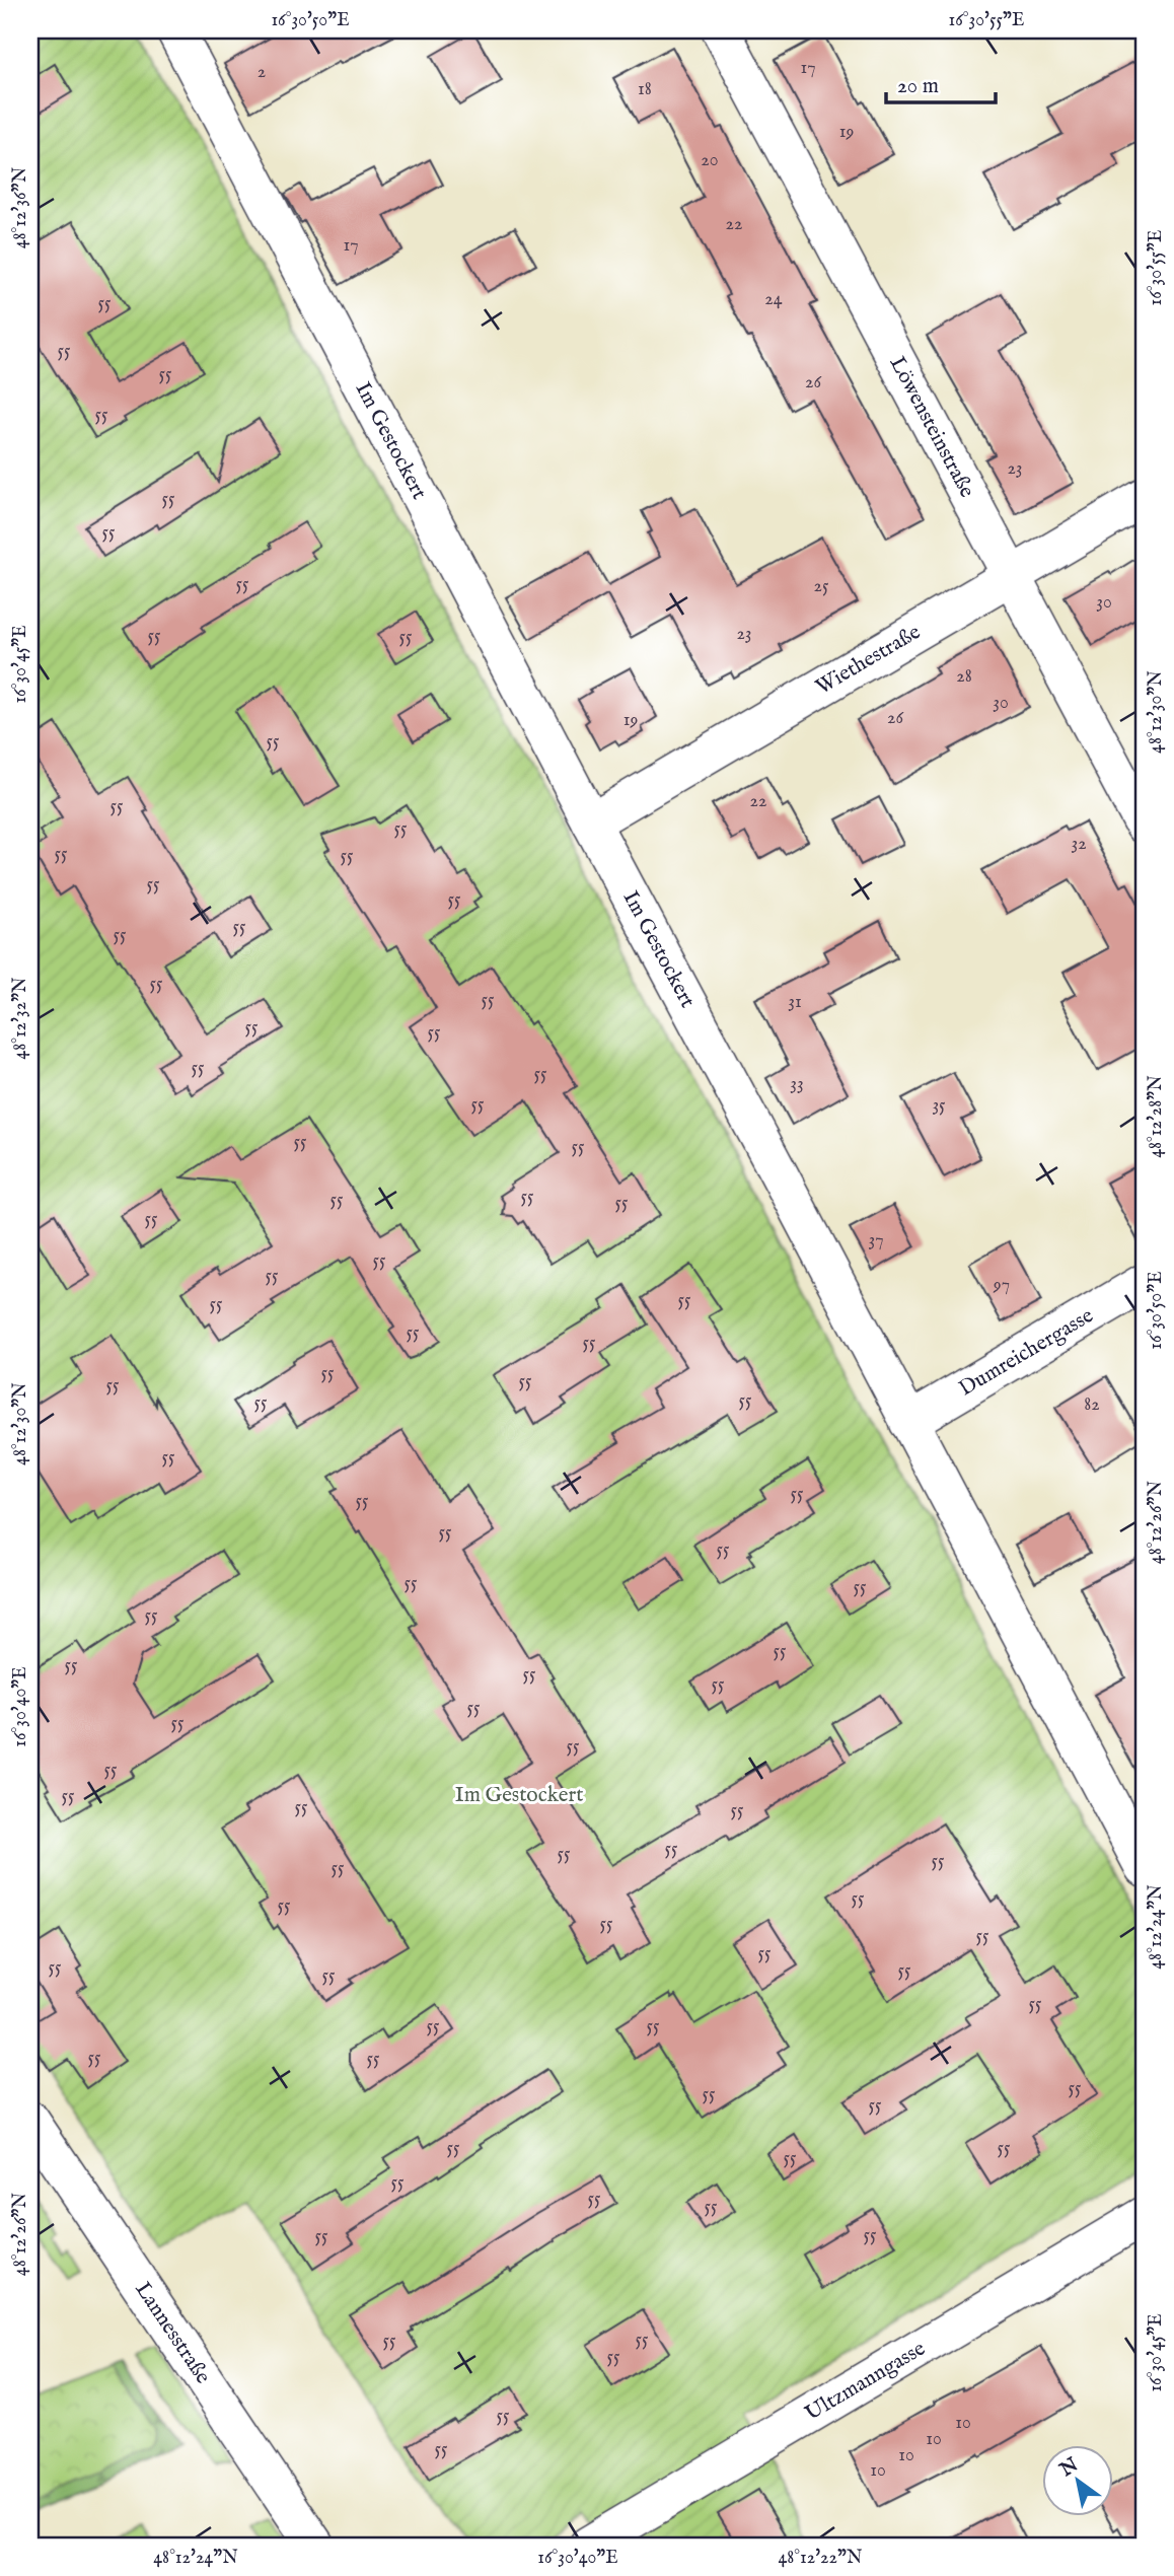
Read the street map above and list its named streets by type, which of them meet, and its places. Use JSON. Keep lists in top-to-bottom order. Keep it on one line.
{"streets":{"street":["Löwensteinstraße","Im Gestockert","Wiethestraße","Dumreichergasse","Lannesstraße","Ultzmanngasse"]},"crossings":[["Löwensteinstraße","Wiethestraße"],["Im Gestockert","Wiethestraße"],["Im Gestockert","Dumreichergasse"]],"parks":["Im Gestockert"],"house_numbers":["17","2","18","19","20","22","17","24","55","55","55","26","55","23","55","55","55","25","30","23","55","55","28","30","26","19","55","22","55","55","32","55","55","55","55","55","55","55","55","31","55","55","55","55","33","55","35","55","55","55","55","55","55","37","55","55","97","55","55","55","55","55","55","55","55","55","82","55","55","55","55","55","55","55","55","55","55","55","55","55","55","55","55","55","55","55","55","55","55","55","55","55","55","55","55","55","55","55","55","55","55","55","55","55","55","55","55","55","55","55","55","55","55","55","55","55","55","55","10","10","55","10","10"],"scale_bar":"20 m","north":"top left","coordinates":["16°30'50\"E","16°30'55\"E","48°12'36\"N","16°30'45\"E","48°12'30\"N","48°12'32\"N","48°12'28\"N","48°12'26\"N","16°30'40\"E","48°12'24\"N","48°12'22\"N"]}
